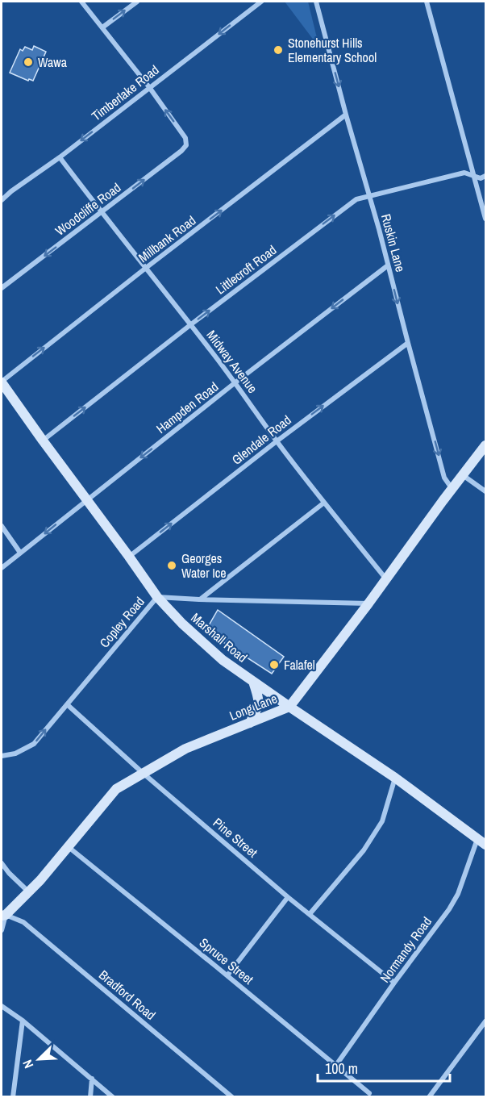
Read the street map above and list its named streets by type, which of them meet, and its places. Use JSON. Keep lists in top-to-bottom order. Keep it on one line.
{"streets":{"main road":["Marshall Road","Long Lane"],"street":["Timberlake Road","Woodcliffe Road","Millbank Road","Ruskin Lane","Littlecroft Road","Midway Avenue","Hampden Road","Glendale Road","Copley Road","Pine Street","Normandy Road","Spruce Street","Bradford Road"]},"crossings":[["Timberlake Road","Woodcliffe Road"],["Timberlake Road","Midway Avenue"],["Woodcliffe Road","Midway Avenue"],["Millbank Road","Ruskin Lane"],["Millbank Road","Midway Avenue"],["Millbank Road","Marshall Road"],["Ruskin Lane","Littlecroft Road"],["Ruskin Lane","Hampden Road"],["Ruskin Lane","Glendale Road"],["Ruskin Lane","Long Lane"],["Littlecroft Road","Midway Avenue"],["Littlecroft Road","Marshall Road"],["Midway Avenue","Hampden Road"],["Midway Avenue","Glendale Road"],["Midway Avenue","Long Lane"],["Hampden Road","Marshall Road"],["Glendale Road","Marshall Road"],["Copley Road","Marshall Road"],["Copley Road","Long Lane"],["Copley Road","Pine Street"],["Marshall Road","Long Lane"],["Marshall Road","Normandy Road"],["Long Lane","Pine Street"],["Long Lane","Spruce Street"],["Long Lane","Bradford Road"],["Pine Street","Normandy Road"],["Normandy Road","Spruce Street"]],"one_way":["Timberlake Road","Millbank Road","Ruskin Lane","Littlecroft Road","Hampden Road","Glendale Road"],"places":["Stonehurst Hills Elementary School","Wawa","Georges Water Ice","Falafel"],"scale_bar":"100 m","north":"bottom left"}
